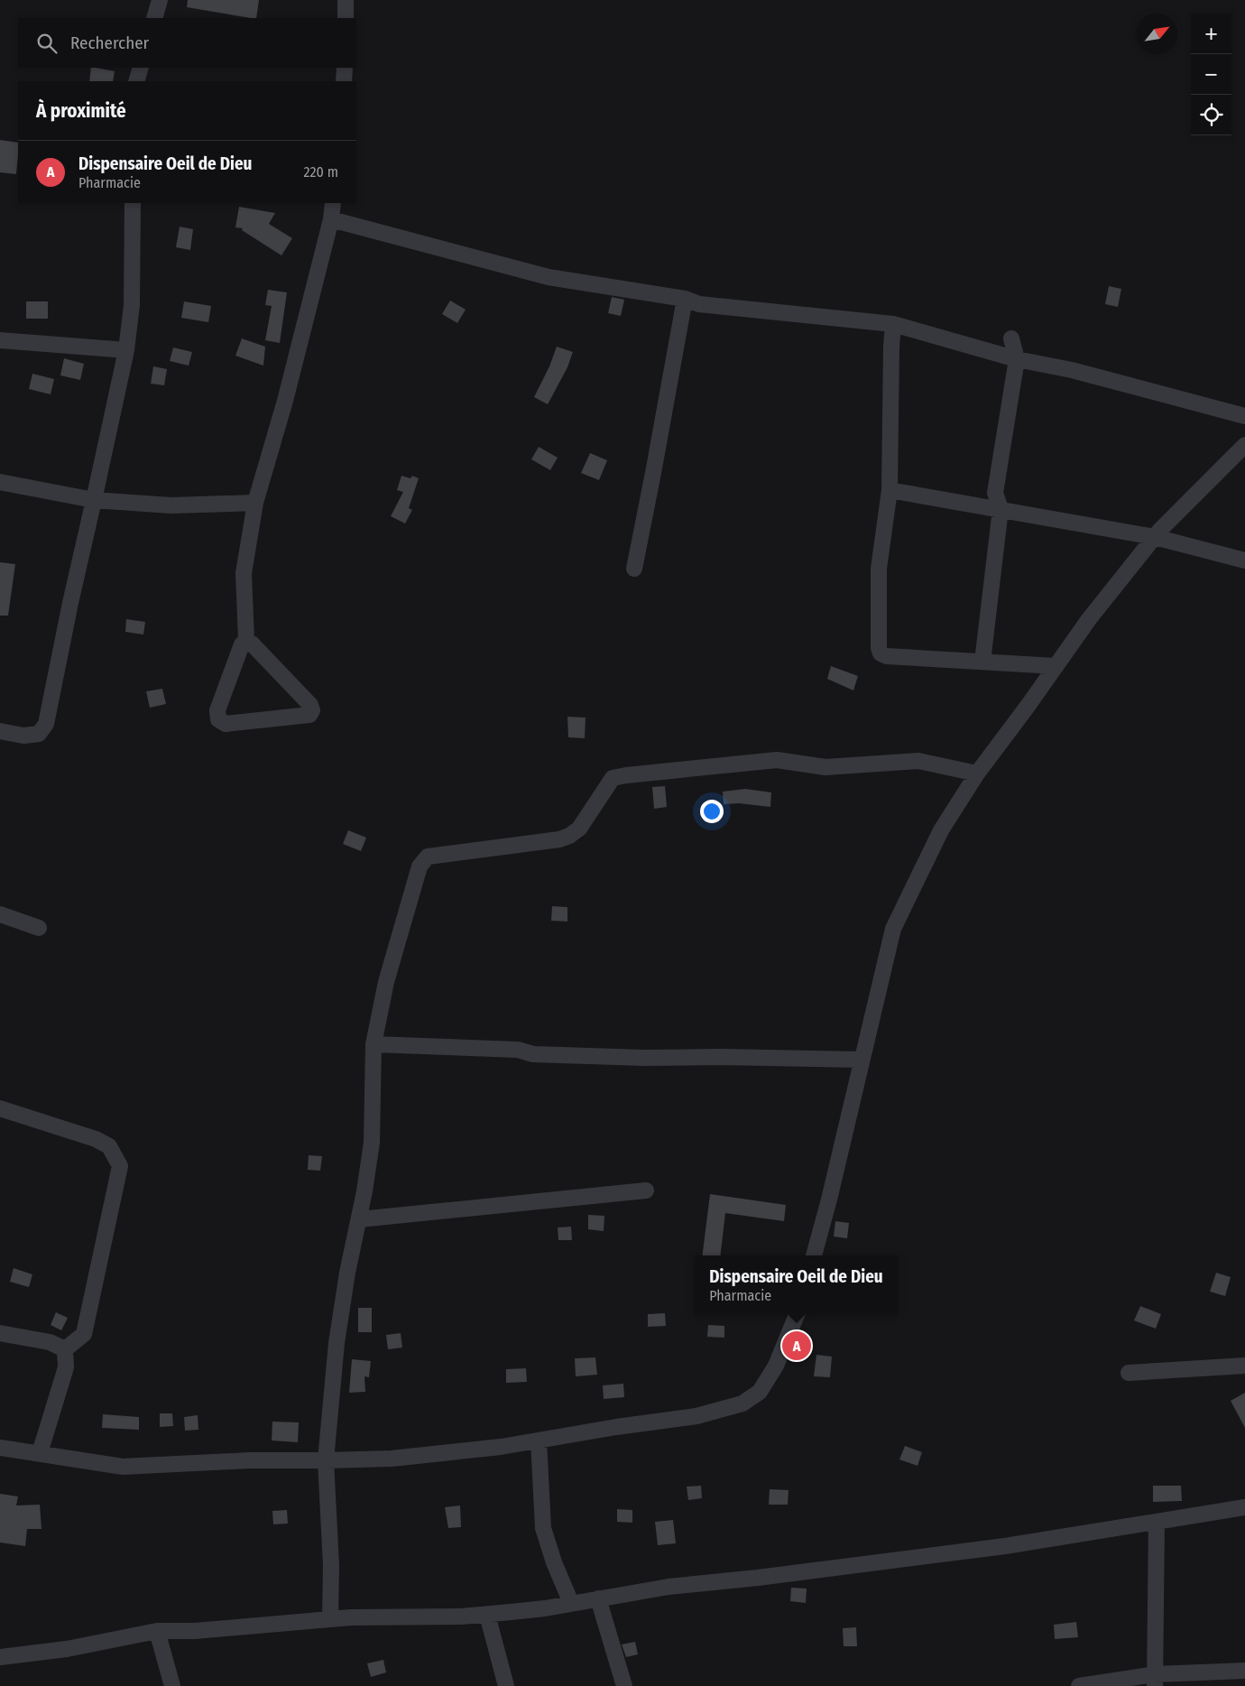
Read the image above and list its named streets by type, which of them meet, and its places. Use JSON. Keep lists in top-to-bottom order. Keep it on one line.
{"north":"top right","page":{"map_buttons":["+","−"],"search":"Rechercher","heading":"À proximité","list":[{"mark":"A","name":"Dispensaire Oeil de Dieu","note":"Pharmacie","value":"220 m"}],"popup":["Dispensaire Oeil de Dieu","Pharmacie"],"pins":"A"}}
